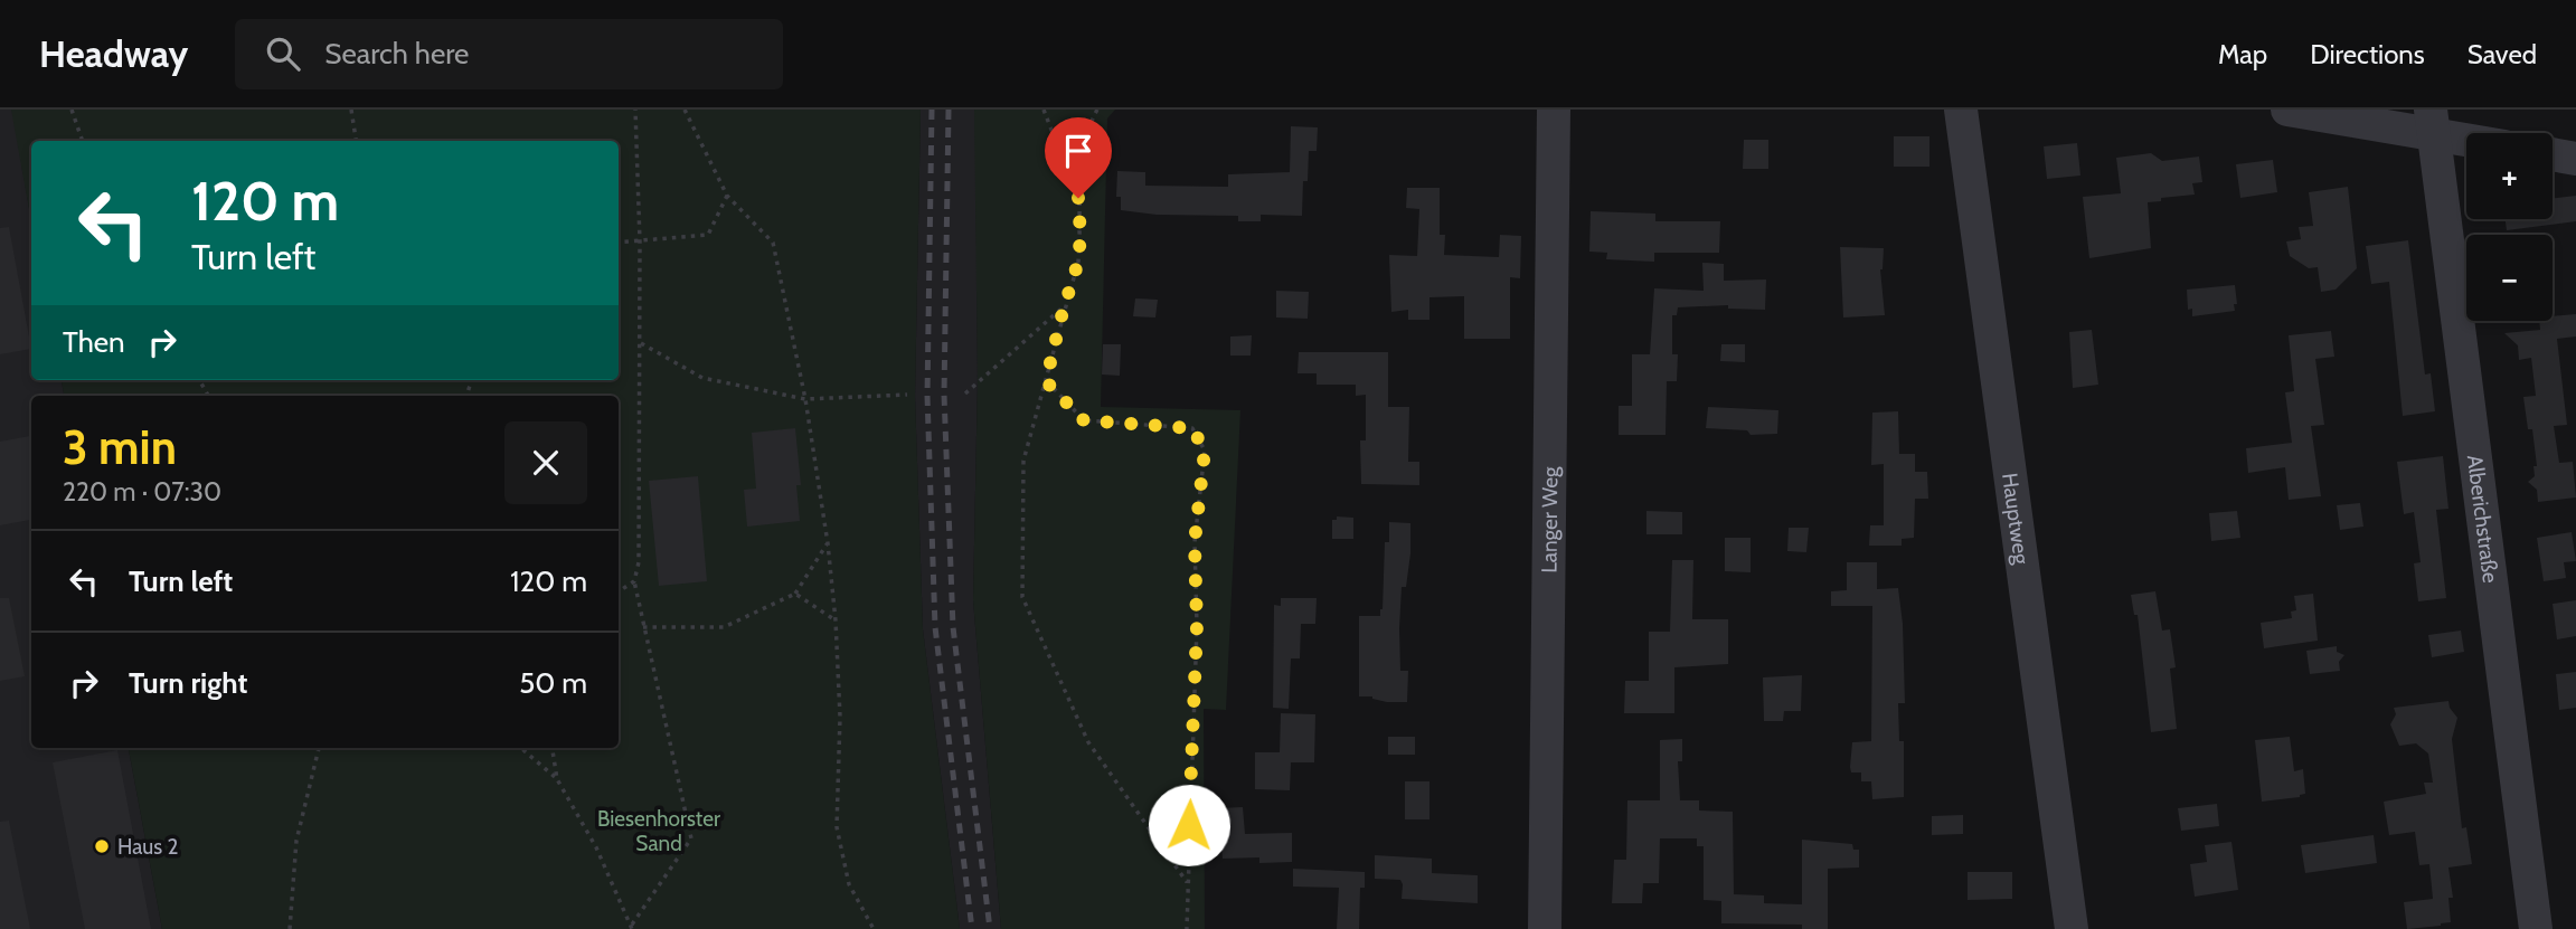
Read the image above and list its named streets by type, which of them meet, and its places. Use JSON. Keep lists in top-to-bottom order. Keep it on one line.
{"streets":{"street":["Langer Weg","Alberichstraße","Hauptweg"]},"parks":["Biesenhorster Sand"],"places":["Haus 2"],"page":{"header":"Headway","search":"Search here","nav":["Map","Directions","Saved"],"map_buttons":["+","−"],"turn":["120 m","Turn left"],"then":"Then","heading":["3 min","220 m · 07:30"],"list":[{"name":"Turn left","value":"120 m"},{"name":"Turn right","value":"50 m"}]}}
